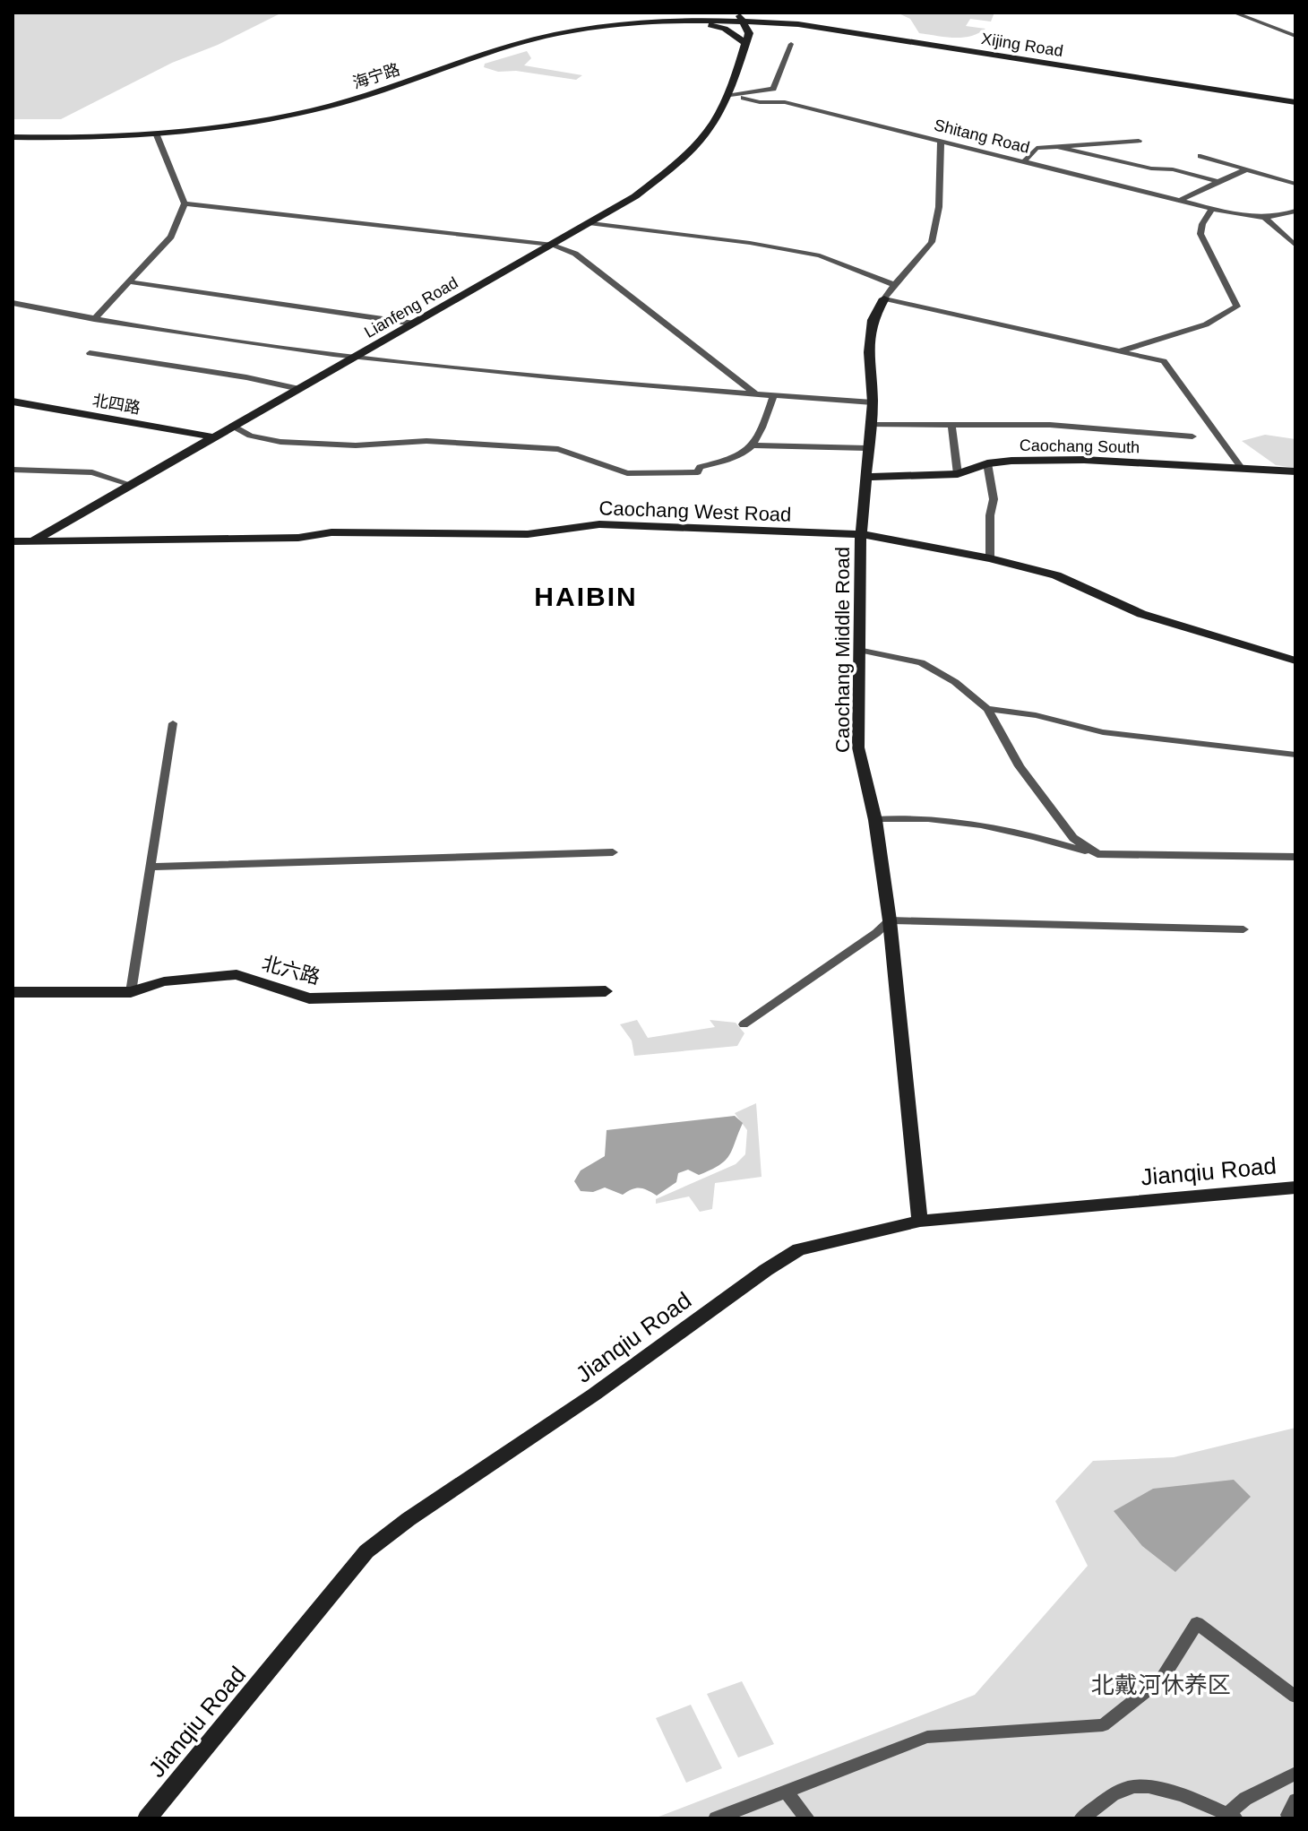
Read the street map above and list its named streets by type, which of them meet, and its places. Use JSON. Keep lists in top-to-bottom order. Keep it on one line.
{"streets":{"main road":["Xijing Road","海宁路","Lianfeng Road","北四路","Caochang South","Caochang West Road","Caochang Middle Road","北六路","Jianqiu Road"],"street":["Shitang Road"]},"crossings":[["Xijing Road","海宁路"],["Xijing Road","Lianfeng Road"],["海宁路","Lianfeng Road"],["Shitang Road","Caochang Middle Road"],["Lianfeng Road","北四路"],["Lianfeng Road","Caochang West Road"],["Caochang South","Caochang Middle Road"],["Caochang West Road","Caochang Middle Road"],["Caochang Middle Road","Jianqiu Road"]],"districts":["HAIBIN"],"parks":["北戴河休养区"]}
